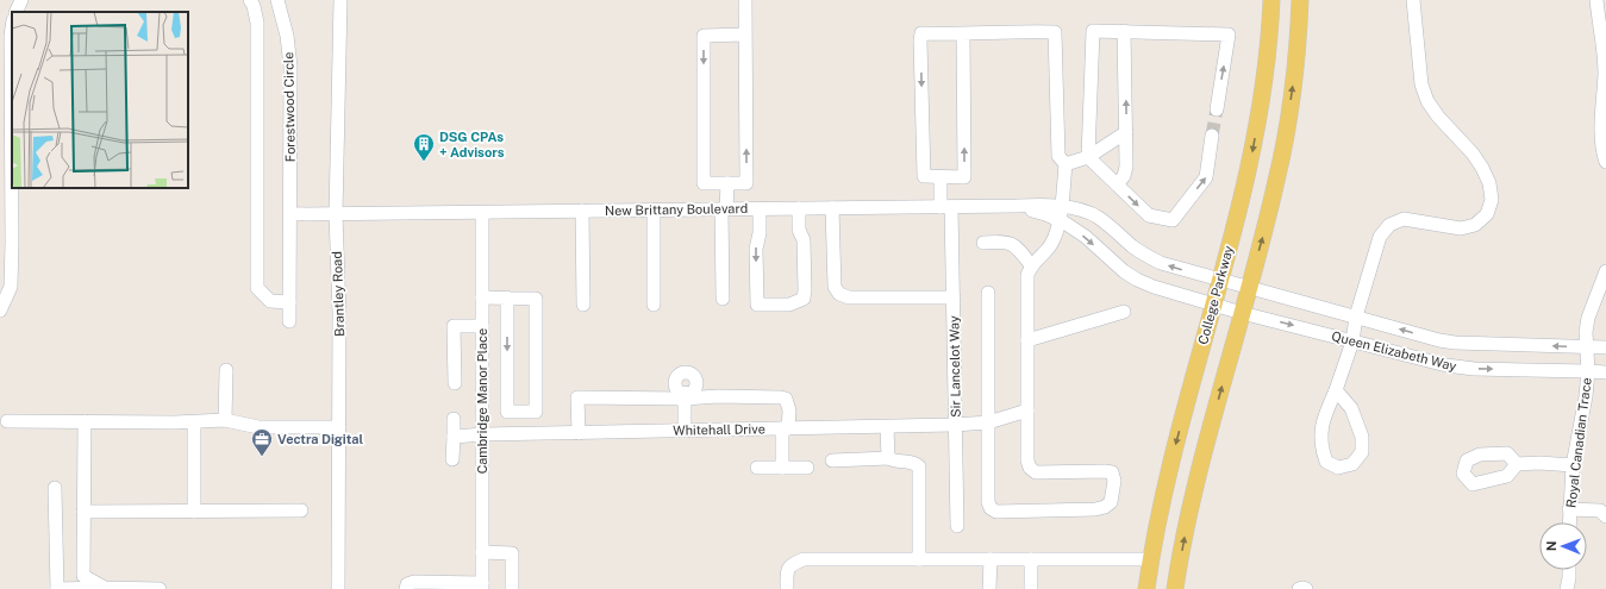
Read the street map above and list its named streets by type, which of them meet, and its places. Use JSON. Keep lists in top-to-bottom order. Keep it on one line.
{"streets":{"main road":["College Parkway"],"street":["Forestwood Circle","New Brittany Boulevard","Brantley Road","Queen Elizabeth Way","Sir Lancelot Way","Cambridge Manor Place","Whitehall Drive","Royal Canadian Trace"]},"crossings":[["New Brittany Boulevard","Brantley Road"],["New Brittany Boulevard","College Parkway"],["New Brittany Boulevard","Queen Elizabeth Way"],["New Brittany Boulevard","Sir Lancelot Way"],["New Brittany Boulevard","Cambridge Manor Place"],["Queen Elizabeth Way","Royal Canadian Trace"],["Sir Lancelot Way","Whitehall Drive"],["Cambridge Manor Place","Whitehall Drive"]],"places":{"building":["DSG CPAs + Advisors"],"office":["Vectra Digital"]},"north":"left"}
